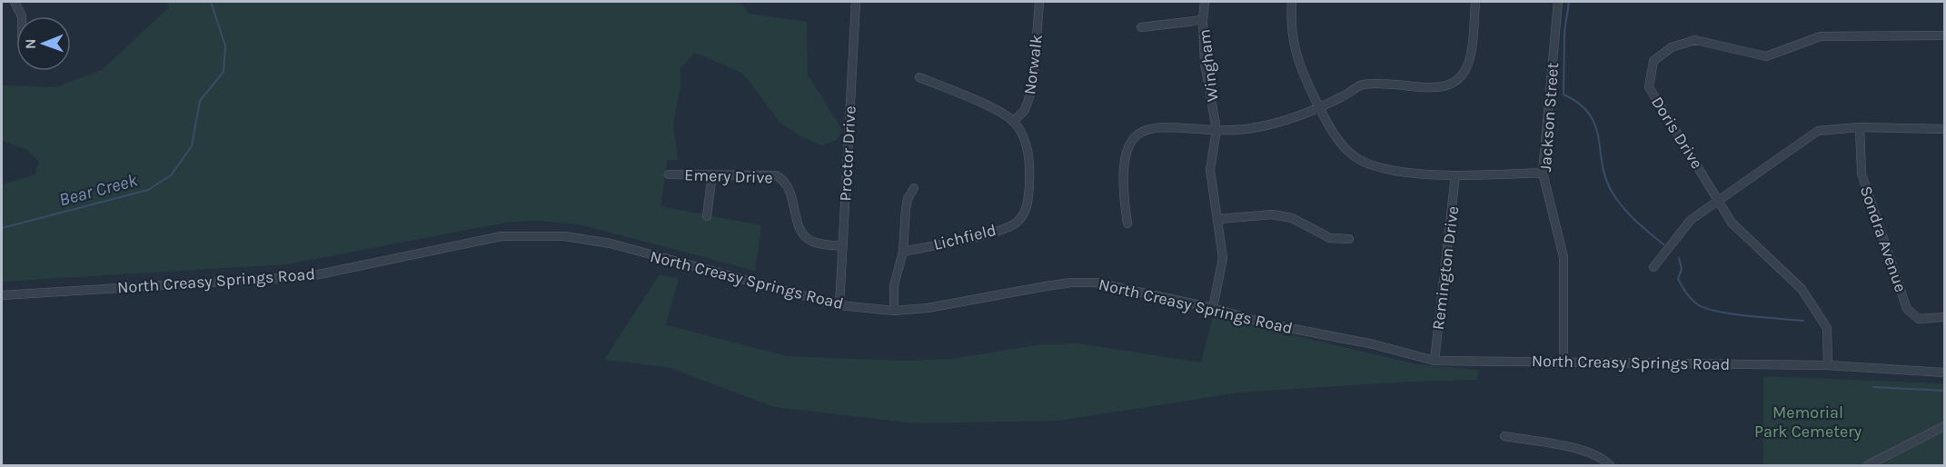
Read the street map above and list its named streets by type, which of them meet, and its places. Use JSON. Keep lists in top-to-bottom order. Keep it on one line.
{"streets":{"street":["Norwalk","Wingham","Jackson Street","Doris Drive","Proctor Drive","Emery Drive","Lichfield","Sondra Avenue","Remington Drive","North Creasy Springs Road"]},"crossings":[["Norwalk","Lichfield"],["Wingham","North Creasy Springs Road"],["Jackson Street","North Creasy Springs Road"],["Doris Drive","North Creasy Springs Road"],["Proctor Drive","Emery Drive"],["Proctor Drive","North Creasy Springs Road"],["Remington Drive","North Creasy Springs Road"]],"water":["Bear Creek"],"parks":["Memorial Park Cemetery"],"north":"left"}
